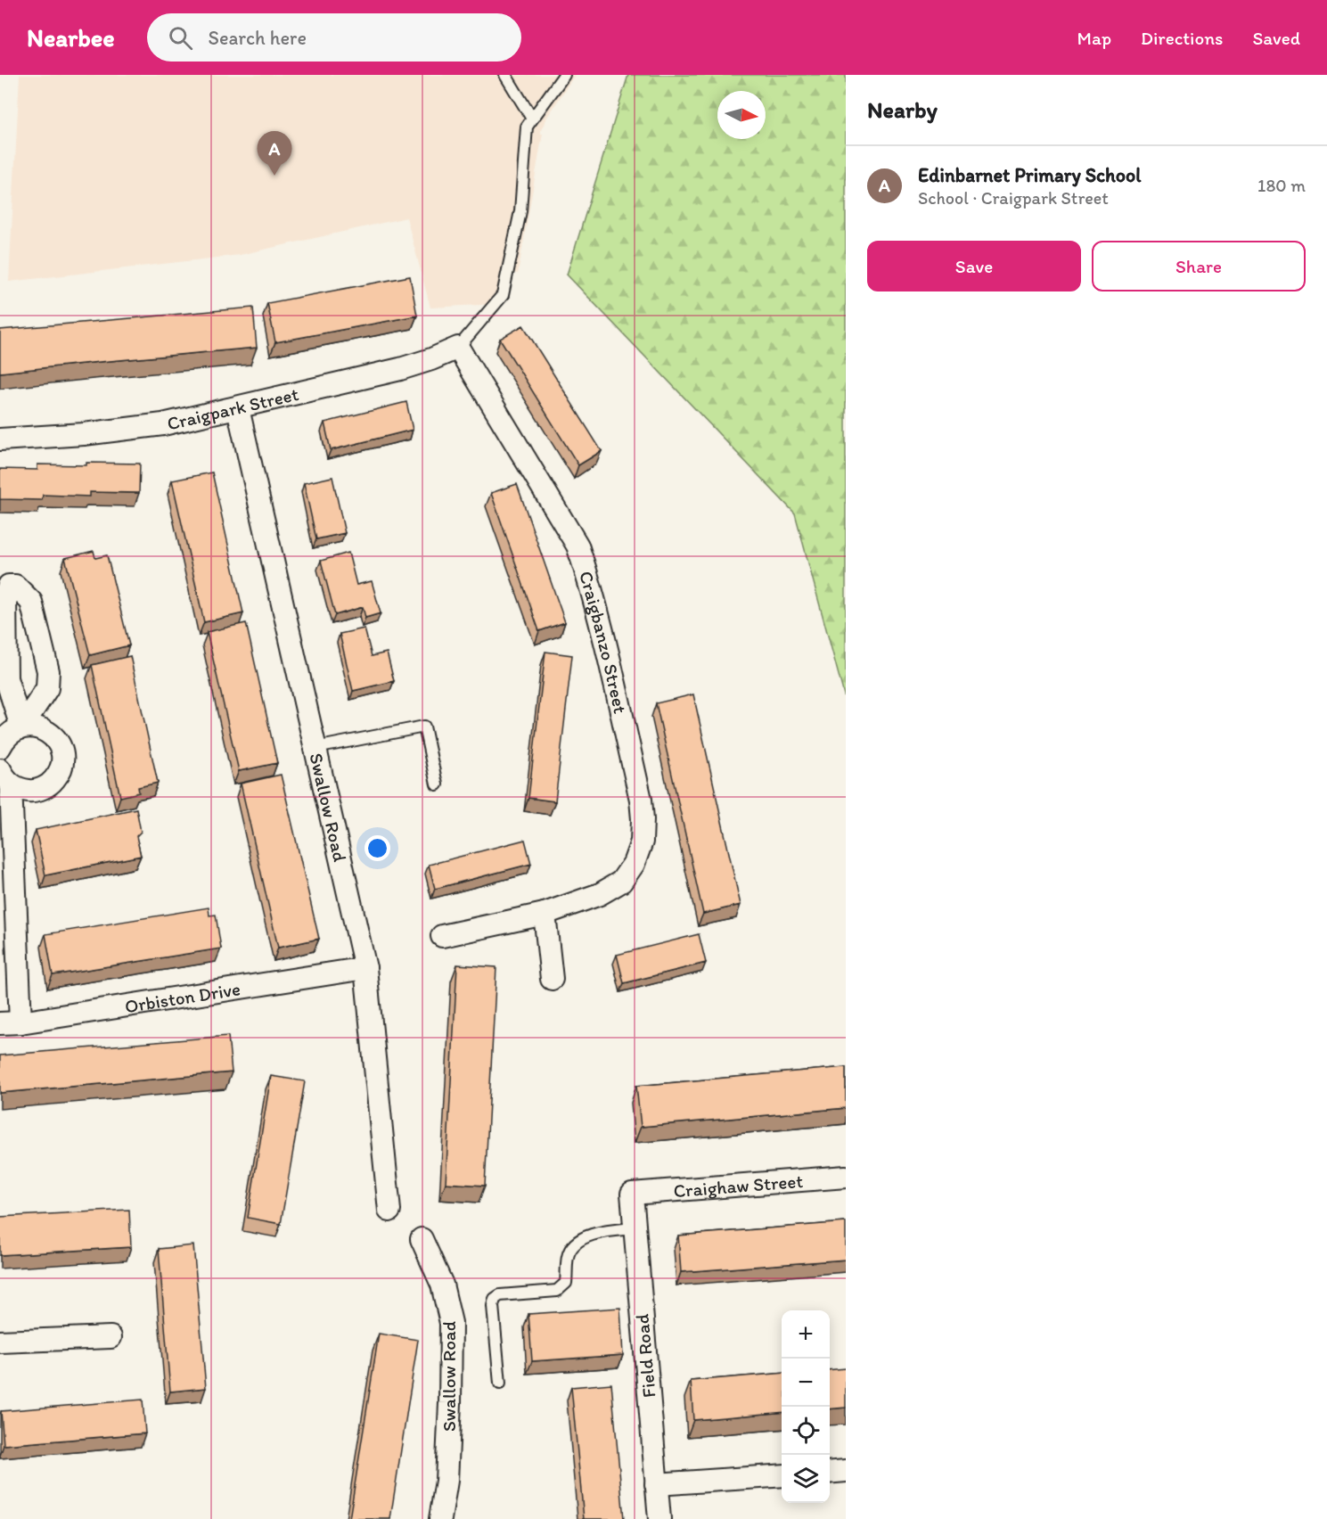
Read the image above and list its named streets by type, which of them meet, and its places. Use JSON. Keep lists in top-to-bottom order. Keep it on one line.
{"streets":{"street":["Craigpark Street","Craigbanzo Street","Swallow Road","Orbiston Drive","Craighaw Street","Field Road"]},"crossings":[["Craigpark Street","Craigbanzo Street"],["Craigpark Street","Swallow Road"],["Swallow Road","Orbiston Drive"],["Craighaw Street","Field Road"]],"north":"right","page":{"header":"Nearbee","search":"Search here","nav":["Map","Directions","Saved"],"heading":"Nearby","pins":"A","list":[{"mark":"A","name":"Edinbarnet Primary School","note":"School · Craigpark Street","value":"180 m"}],"buttons":["Save","Share"],"map_buttons":["+","−"]}}
